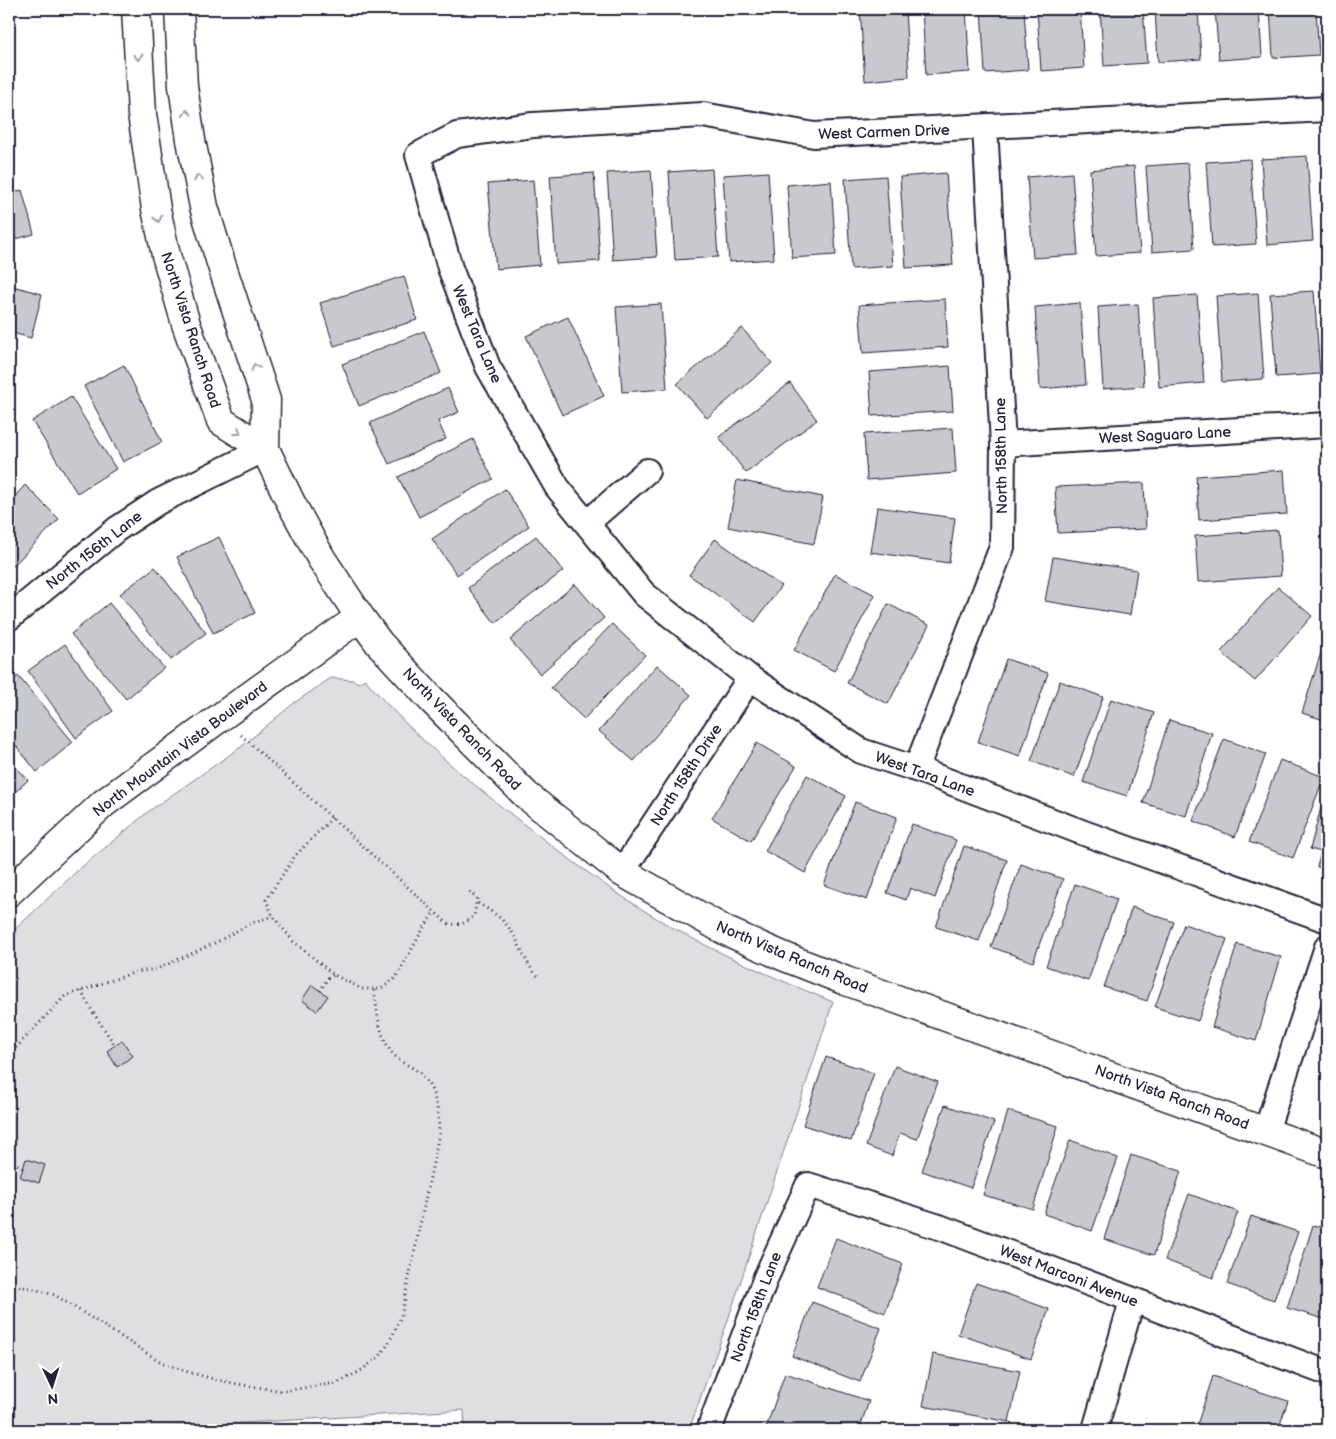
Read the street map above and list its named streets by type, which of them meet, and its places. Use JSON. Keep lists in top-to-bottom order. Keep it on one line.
{"streets":{"street":["West Carmen Drive","North Vista Ranch Road","West Tara Lane","West Saguaro Lane","North 158th Lane","North 156th Lane","North Mountain Vista Boulevard","North 158th Drive","West Marconi Avenue"]},"crossings":[["West Carmen Drive","West Tara Lane"],["West Carmen Drive","North 158th Lane"],["North Vista Ranch Road","North 156th Lane"],["North Vista Ranch Road","North Mountain Vista Boulevard"],["North Vista Ranch Road","North 158th Drive"],["West Tara Lane","North 158th Lane"],["West Tara Lane","North 158th Drive"],["West Saguaro Lane","North 158th Lane"],["North 158th Lane","West Marconi Avenue"]],"north":"bottom"}
